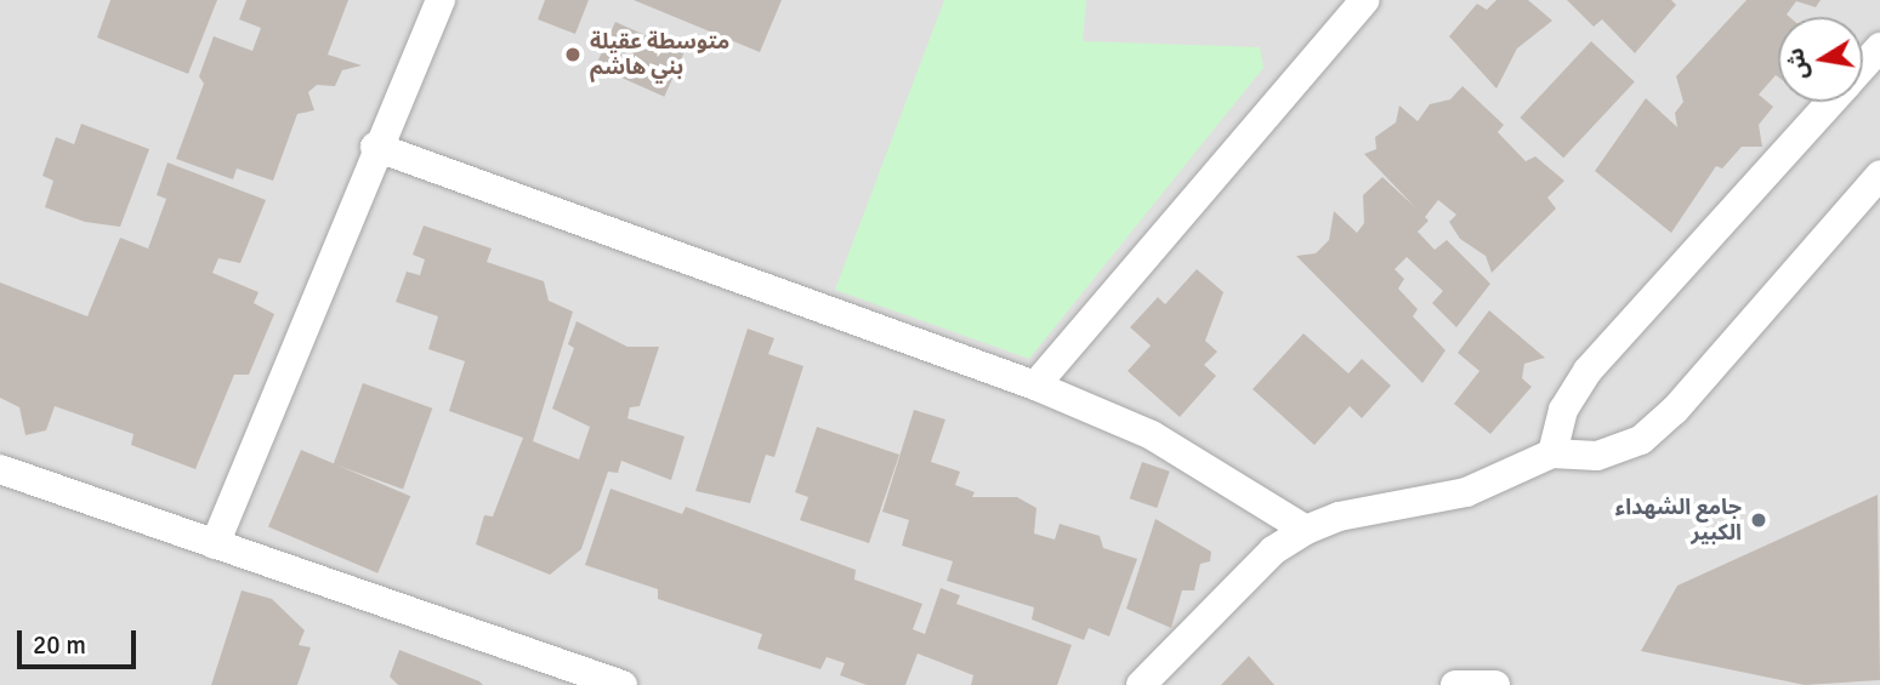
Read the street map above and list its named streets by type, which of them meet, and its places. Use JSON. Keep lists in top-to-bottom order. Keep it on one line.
{"places":["متوسطة عقيلة بني هاشم","جامع الشهداء الكبير"],"scale_bar":"20 m","north":"left"}
